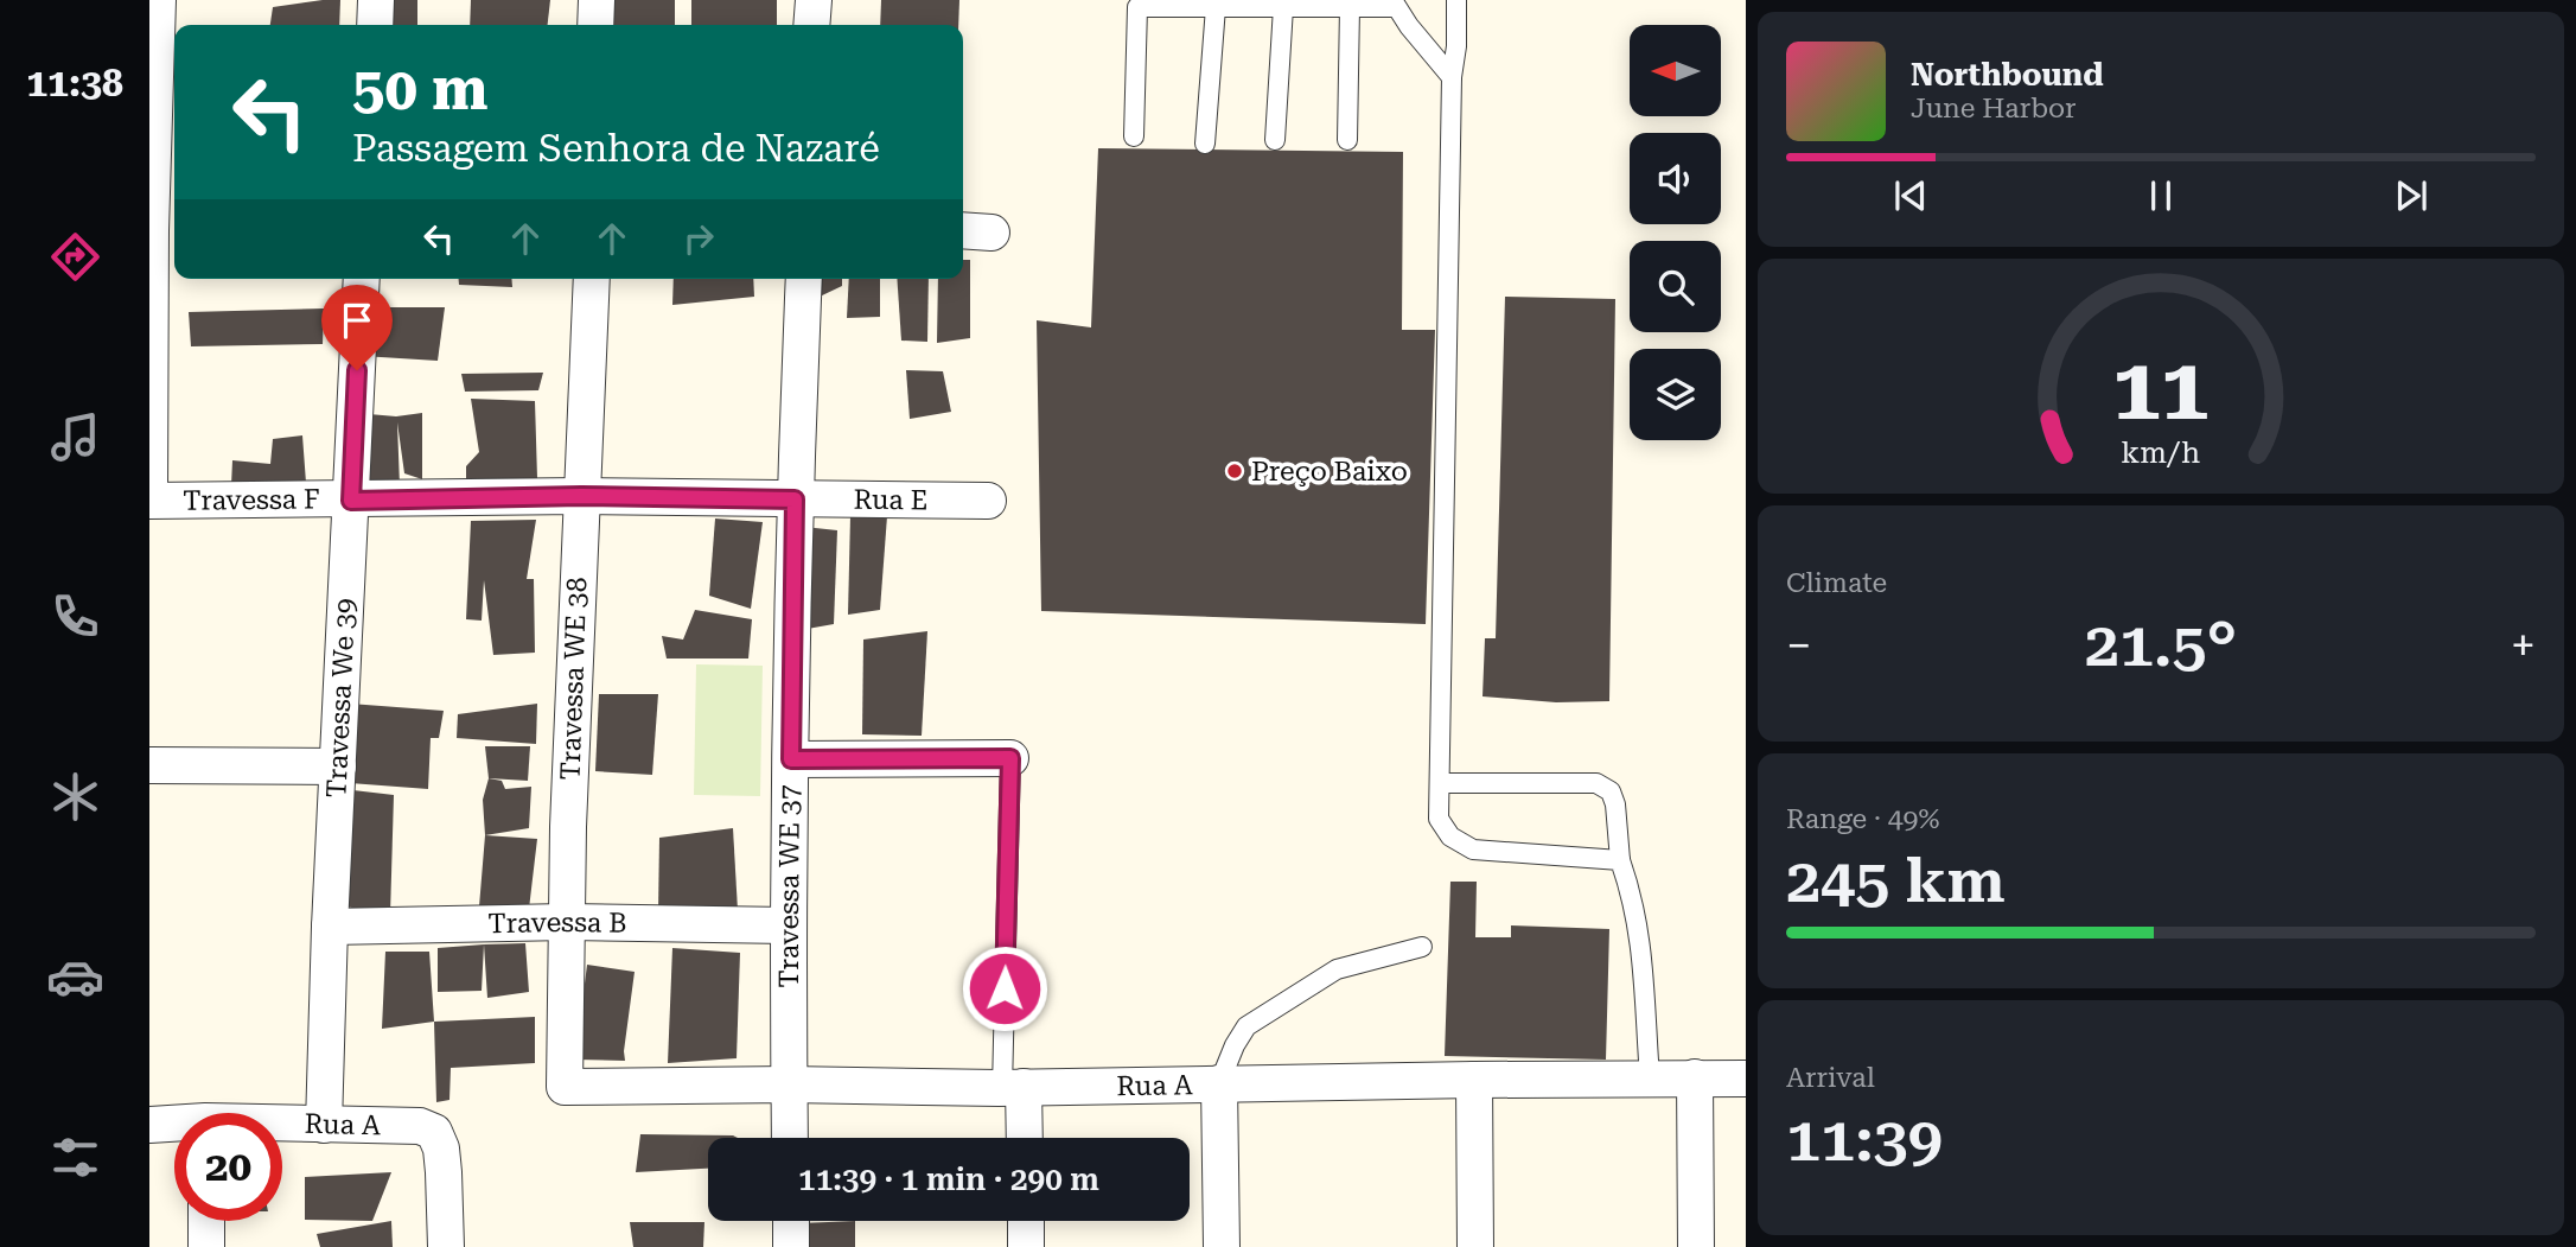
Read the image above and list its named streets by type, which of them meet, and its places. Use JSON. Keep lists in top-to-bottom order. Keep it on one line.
{"streets":{"street":["Rua E","Travessa F","Travessa WE 38","Travessa We 39","Travessa WE 37","Travessa B","Rua A"]},"crossings":[["Rua E","Travessa F"],["Rua E","Travessa WE 38"],["Rua E","Travessa WE 37"],["Travessa F","Travessa WE 38"],["Travessa F","Travessa We 39"],["Travessa WE 38","Travessa B"],["Travessa WE 38","Rua A"],["Travessa We 39","Travessa B"],["Travessa We 39","Rua A"],["Travessa WE 37","Travessa B"],["Travessa WE 37","Rua A"]],"places":["Preço Baixo"],"north":"left","page":{"tabs":"11:38","turn":["50 m","Passagem Senhora de Nazaré"],"song":["Northbound","June Harbor"],"tile":["Climate",["Range · 49%","245 km"],["Arrival","11:39"]],"heat":["−","21.5°","+"],"limit":"20","trip":"11:39 · 1 min · 290 m","gauge":["11","km/h"]}}
